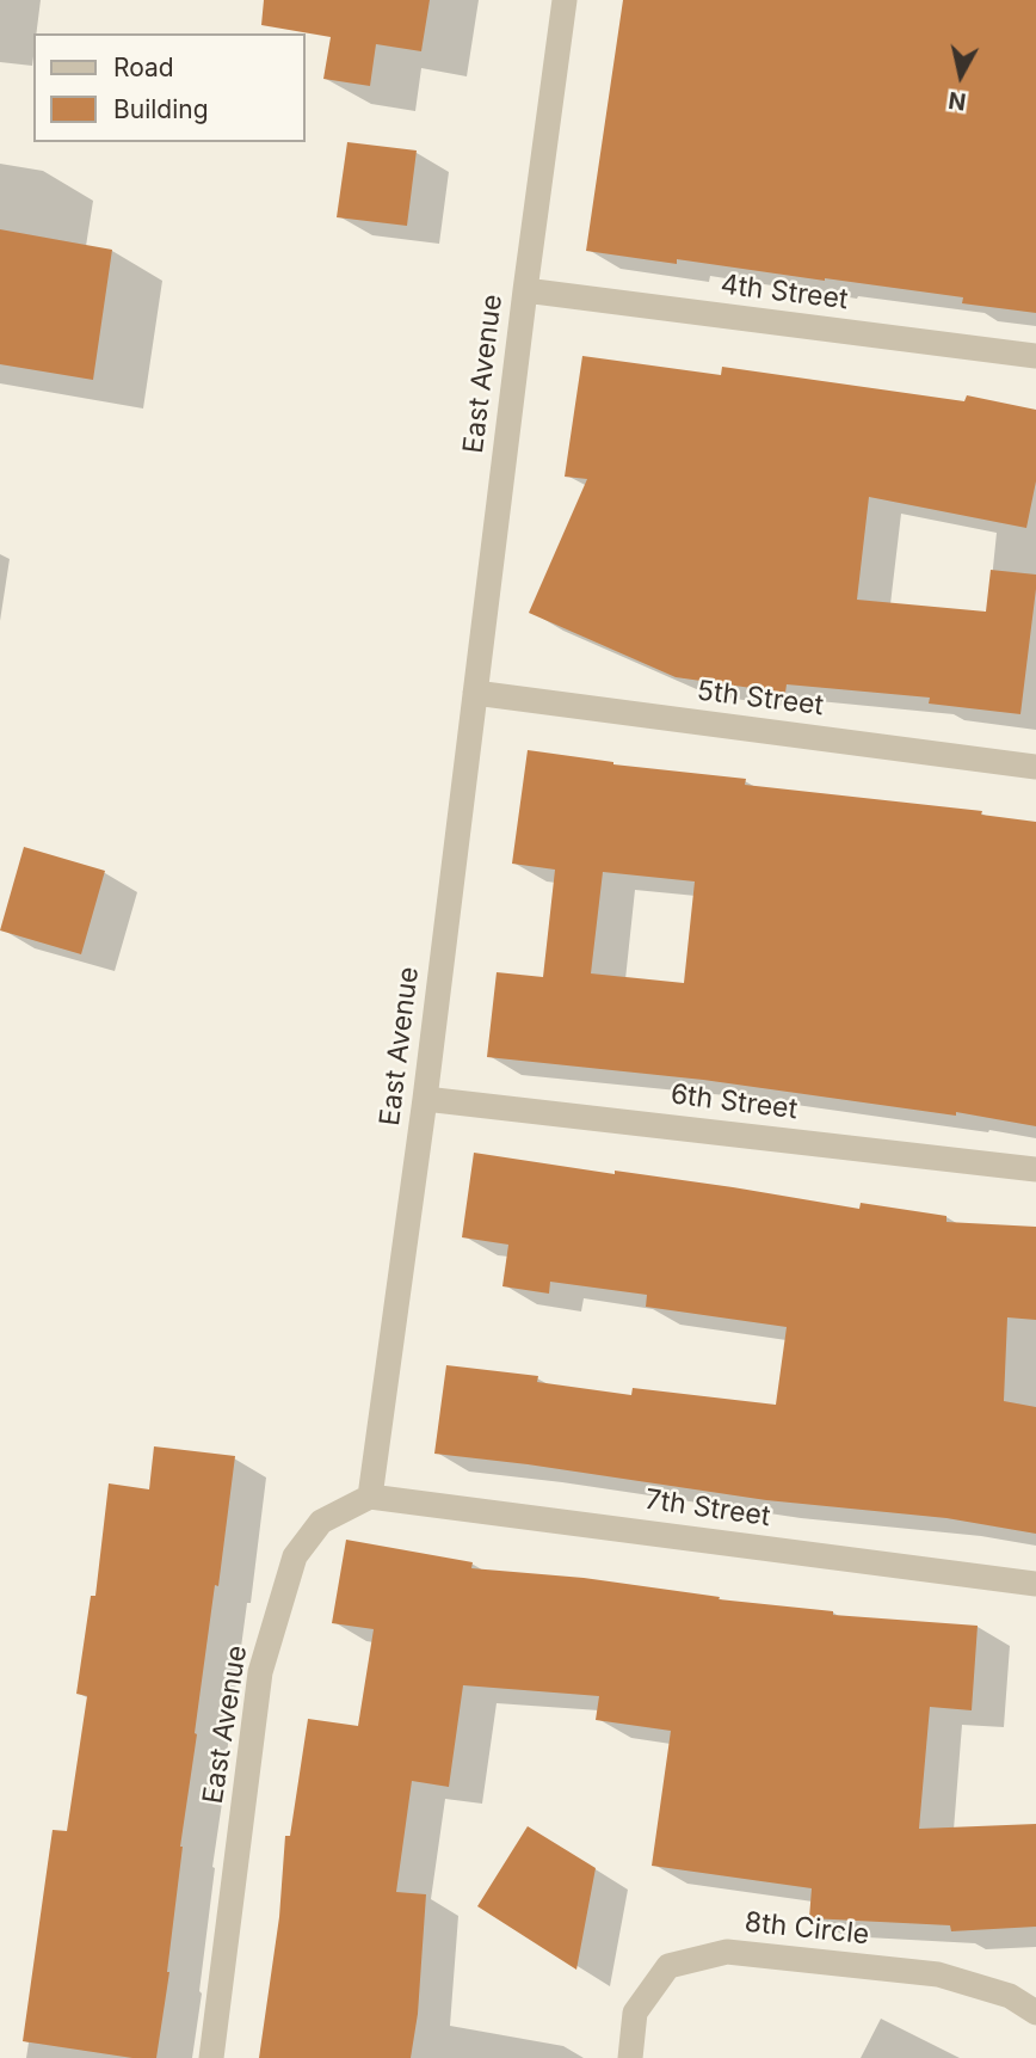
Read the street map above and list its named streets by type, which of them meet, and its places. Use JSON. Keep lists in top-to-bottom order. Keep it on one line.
{"streets":{"street":["4th Street","East Avenue","5th Street","6th Street","7th Street","8th Circle"]},"crossings":[["4th Street","East Avenue"],["East Avenue","5th Street"],["East Avenue","6th Street"],["East Avenue","7th Street"]],"legend":["Road","Building"],"north":"bottom"}
